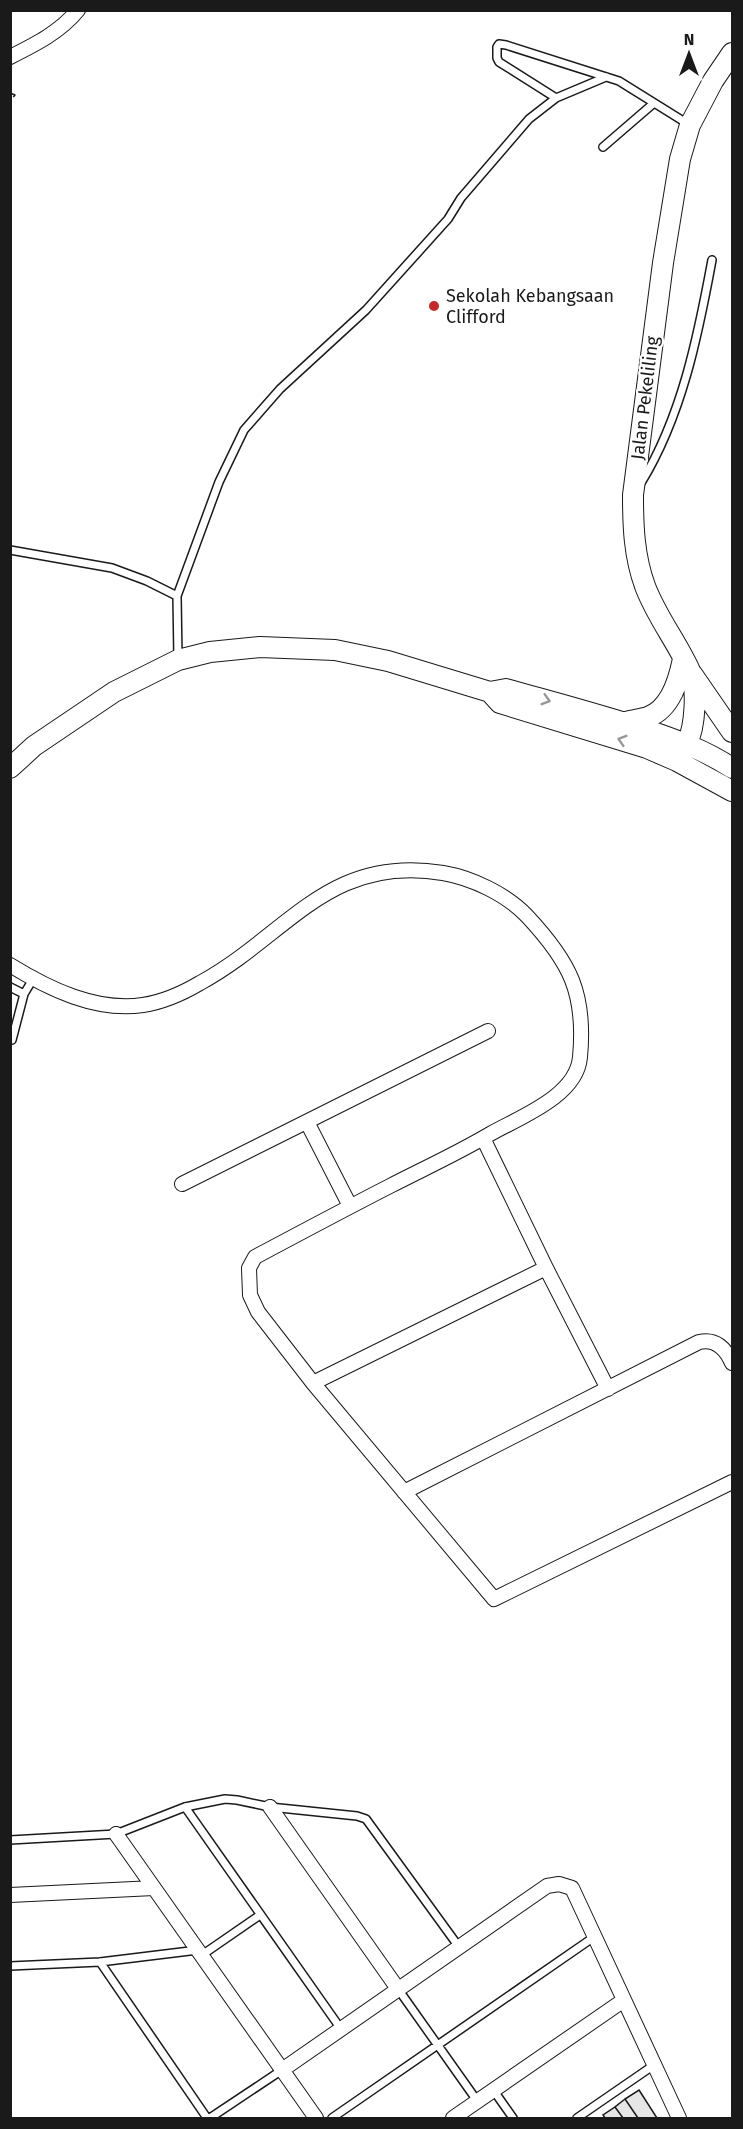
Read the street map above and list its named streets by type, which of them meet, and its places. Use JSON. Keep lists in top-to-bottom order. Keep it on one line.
{"streets":{"street":["Jalan Pekeliling"]},"places":["Sekolah Kebangsaan Clifford"],"north":"top"}
